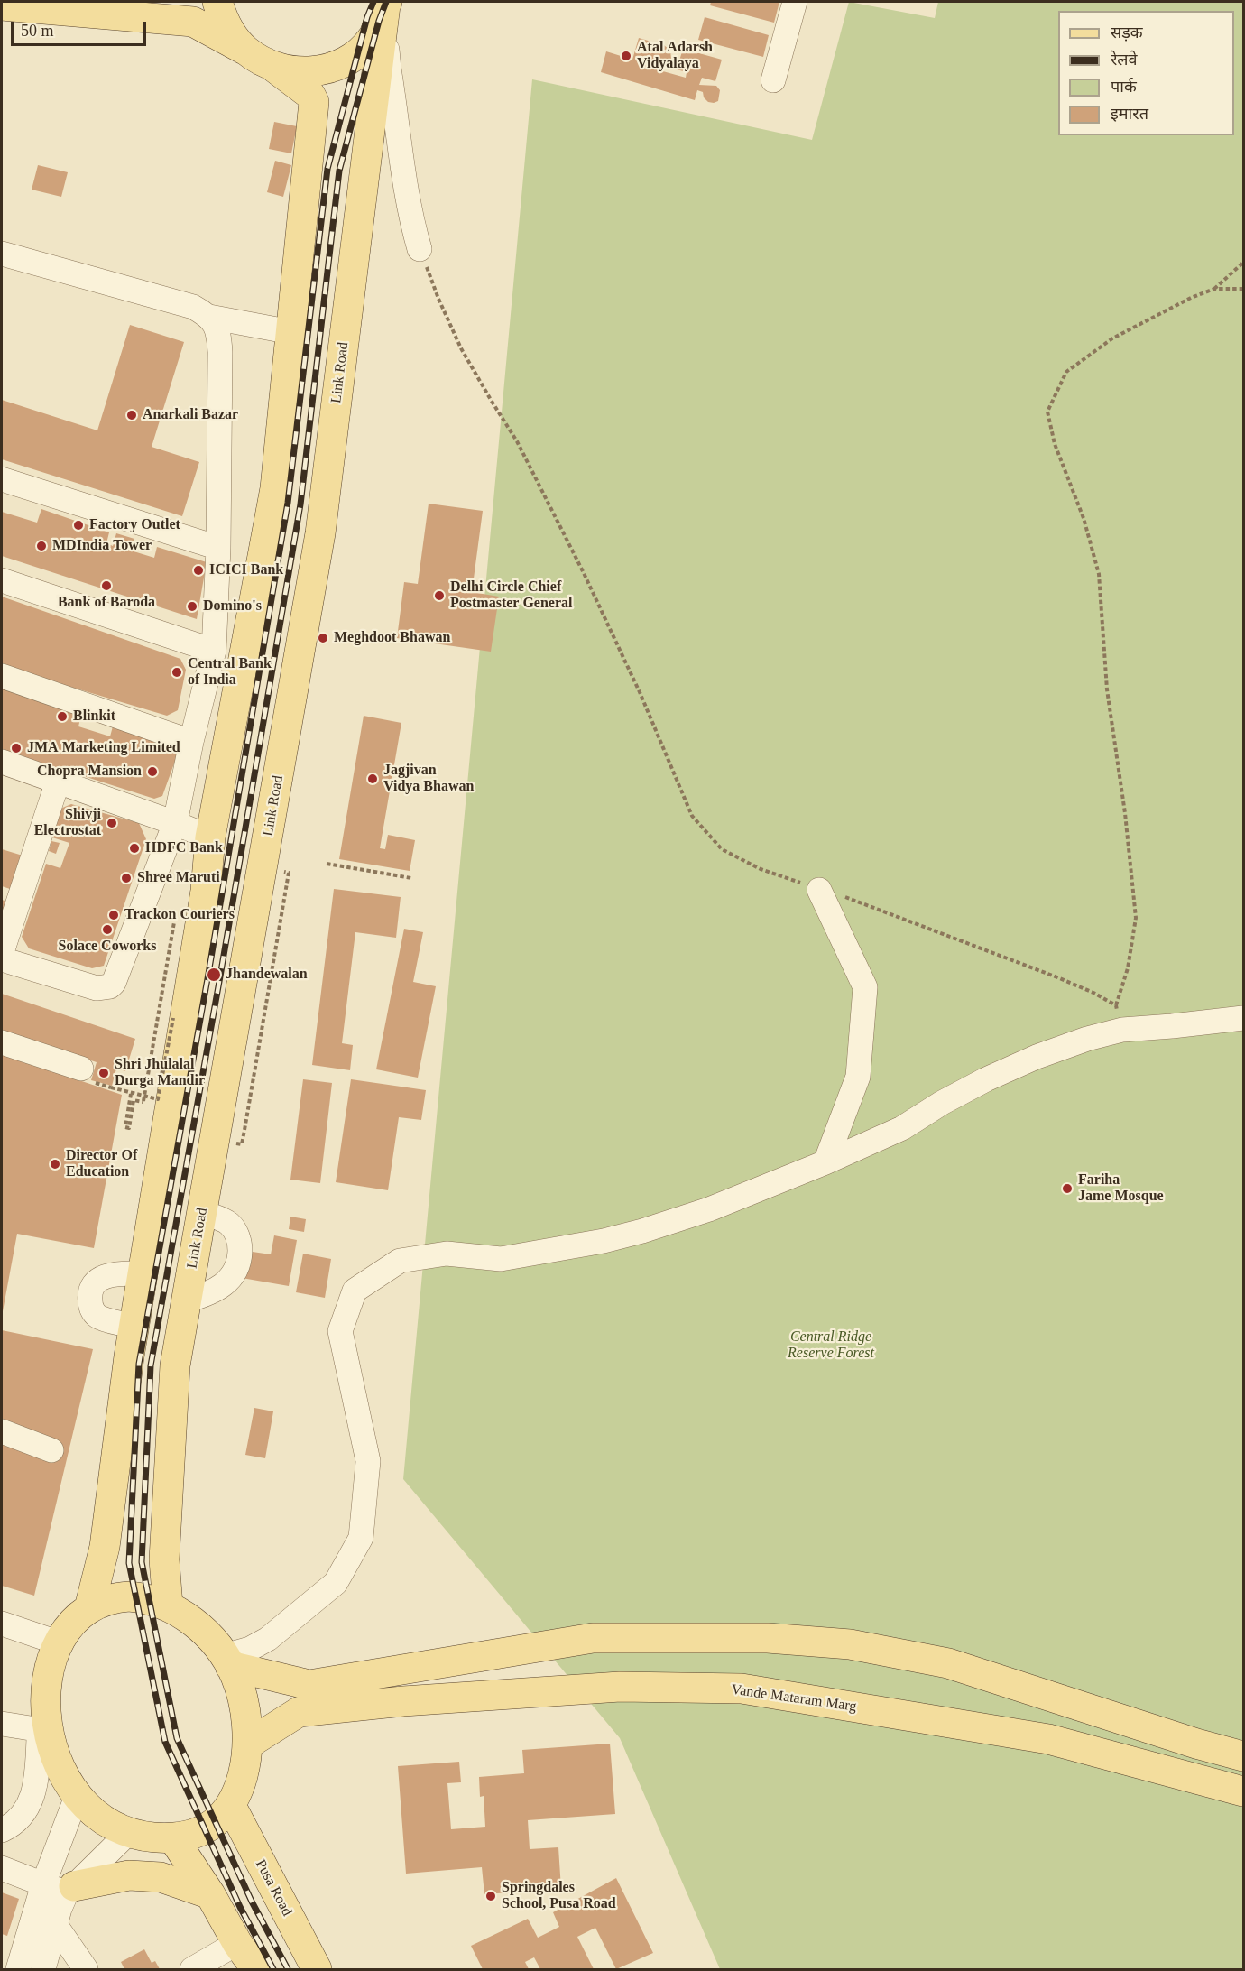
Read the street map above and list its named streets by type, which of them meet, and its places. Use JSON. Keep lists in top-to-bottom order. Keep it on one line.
{"streets":{"main road":["Link Road","Vande Mataram Marg","Pusa Road"]},"parks":["Central Ridge Reserve Forest"],"places":["Atal Adarsh Vidyalaya","Anarkali Bazar","Factory Outlet","MDIndia Tower","ICICI Bank","Bank of Baroda","Delhi Circle Chief Postmaster General","Domino's","Meghdoot Bhawan","Central Bank of India","Blinkit","JMA Marketing Limited","Chopra Mansion","Jagjivan Vidya Bhawan","Shivji Electrostat","HDFC Bank","Shree Maruti","Trackon Couriers","Solace Coworks","Jhandewalan","Shri Jhulalal Durga Mandir","Director Of Education","Fariha Jame Mosque","Springdales School, Pusa Road"],"legend":["सड़क","रेलवे","पार्क","इमारत"],"scale_bar":"50 m"}
